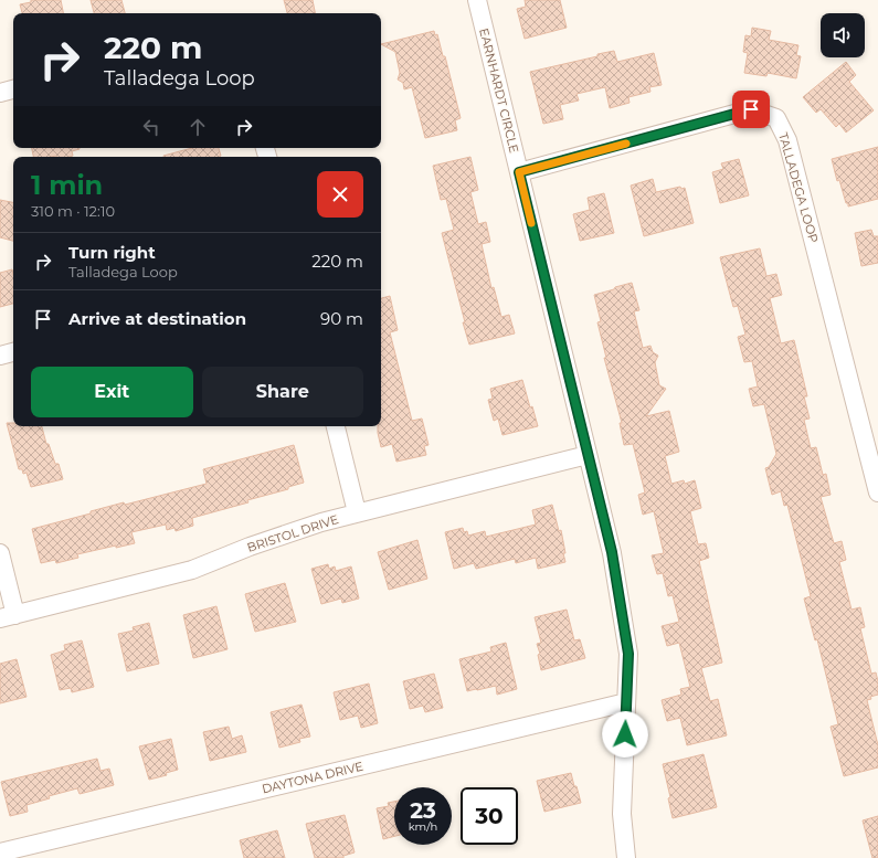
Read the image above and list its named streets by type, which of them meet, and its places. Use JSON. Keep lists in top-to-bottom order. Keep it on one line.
{"streets":{"street":["EARNHARDT CIRCLE","TALLADEGA LOOP","BRISTOL DRIVE","DAYTONA DRIVE"]},"crossings":[["EARNHARDT CIRCLE","TALLADEGA LOOP"],["EARNHARDT CIRCLE","BRISTOL DRIVE"],["EARNHARDT CIRCLE","DAYTONA DRIVE"]],"page":{"turn":["220 m","Talladega Loop"],"heading":["1 min","310 m · 12:10"],"list":[{"name":"Turn right","note":"Talladega Loop","value":"220 m"},{"name":"Arrive at destination","value":"90 m"}],"buttons":["Exit","Share"],"speed":"23 km/h","limit":"30"}}
